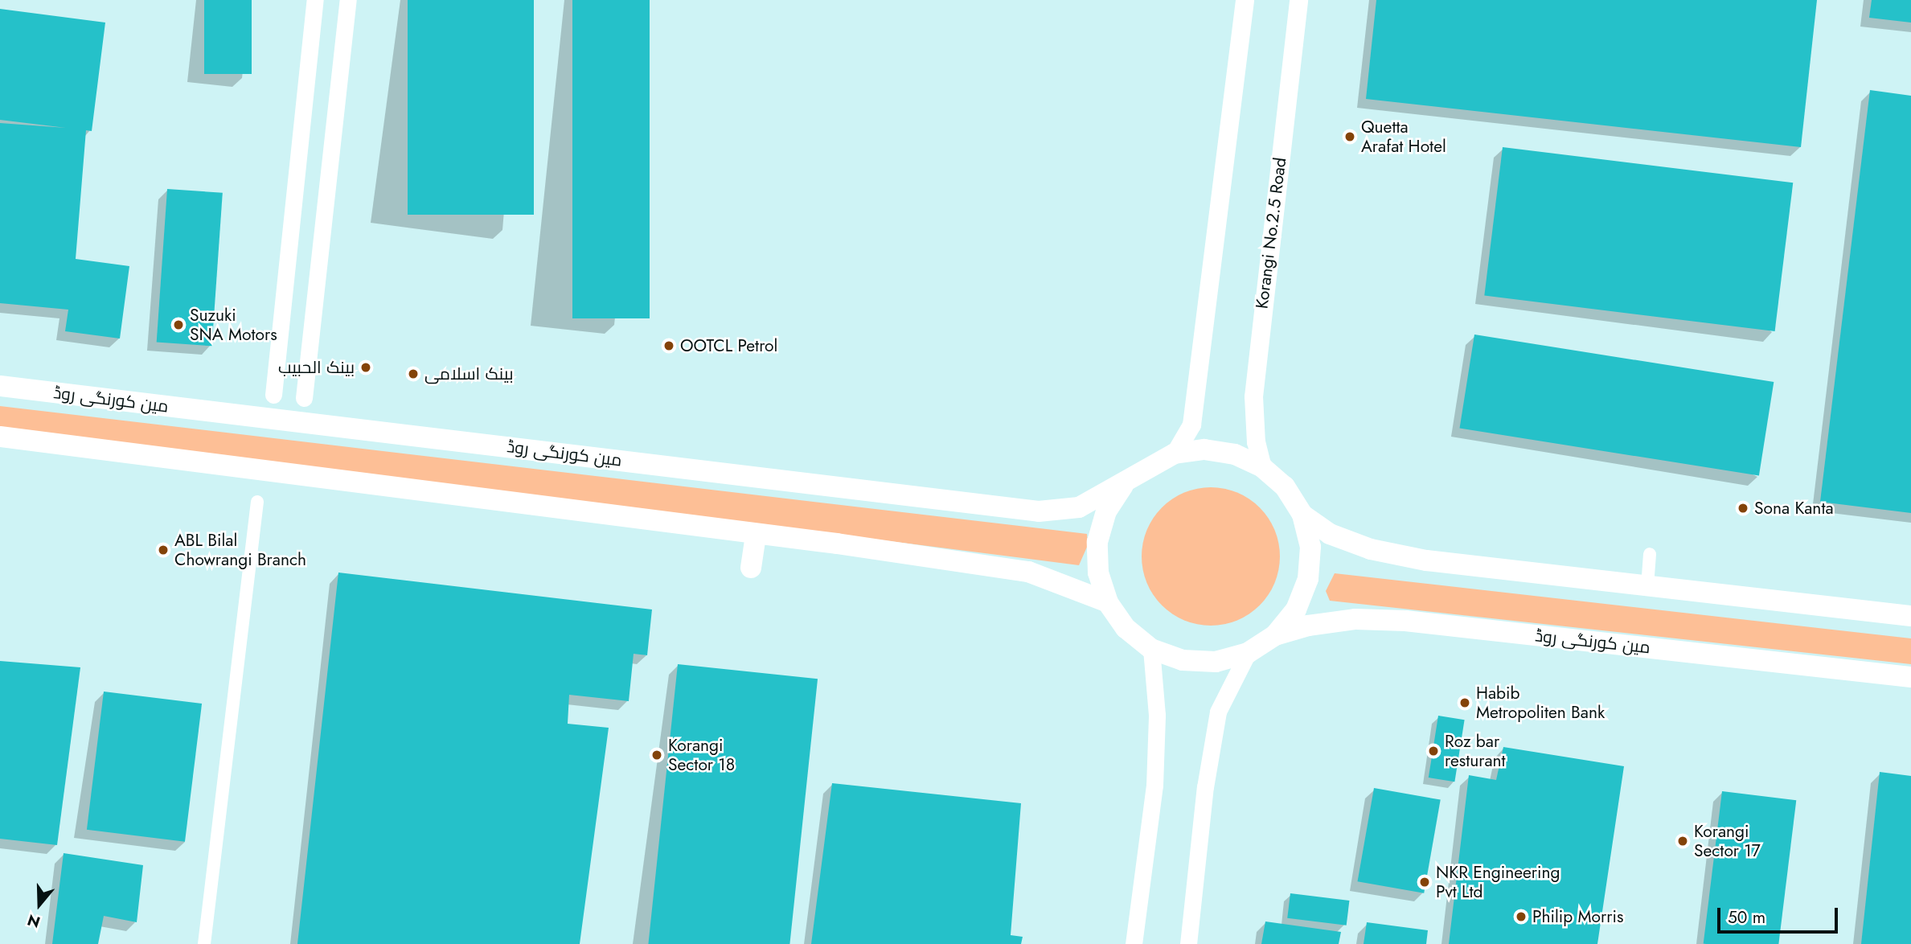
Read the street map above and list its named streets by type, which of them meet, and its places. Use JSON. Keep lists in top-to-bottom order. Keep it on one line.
{"streets":{"main road":["Korangi No.2.5 Road","مین کورنگی روڈ"]},"places":["Quetta Arafat Hotel","Suzuki SNA Motors","OOTCL Petrol","بينک الحبيب","بینک اسلامی","Sona Kanta","ABL Bilal Chowrangi Branch","Habib Metropoliten Bank","Roz bar resturant","Korangi Sector 18","Korangi Sector 17","NKR Engineering Pvt Ltd","Philip Morris"],"scale_bar":"50 m","north":"bottom"}
